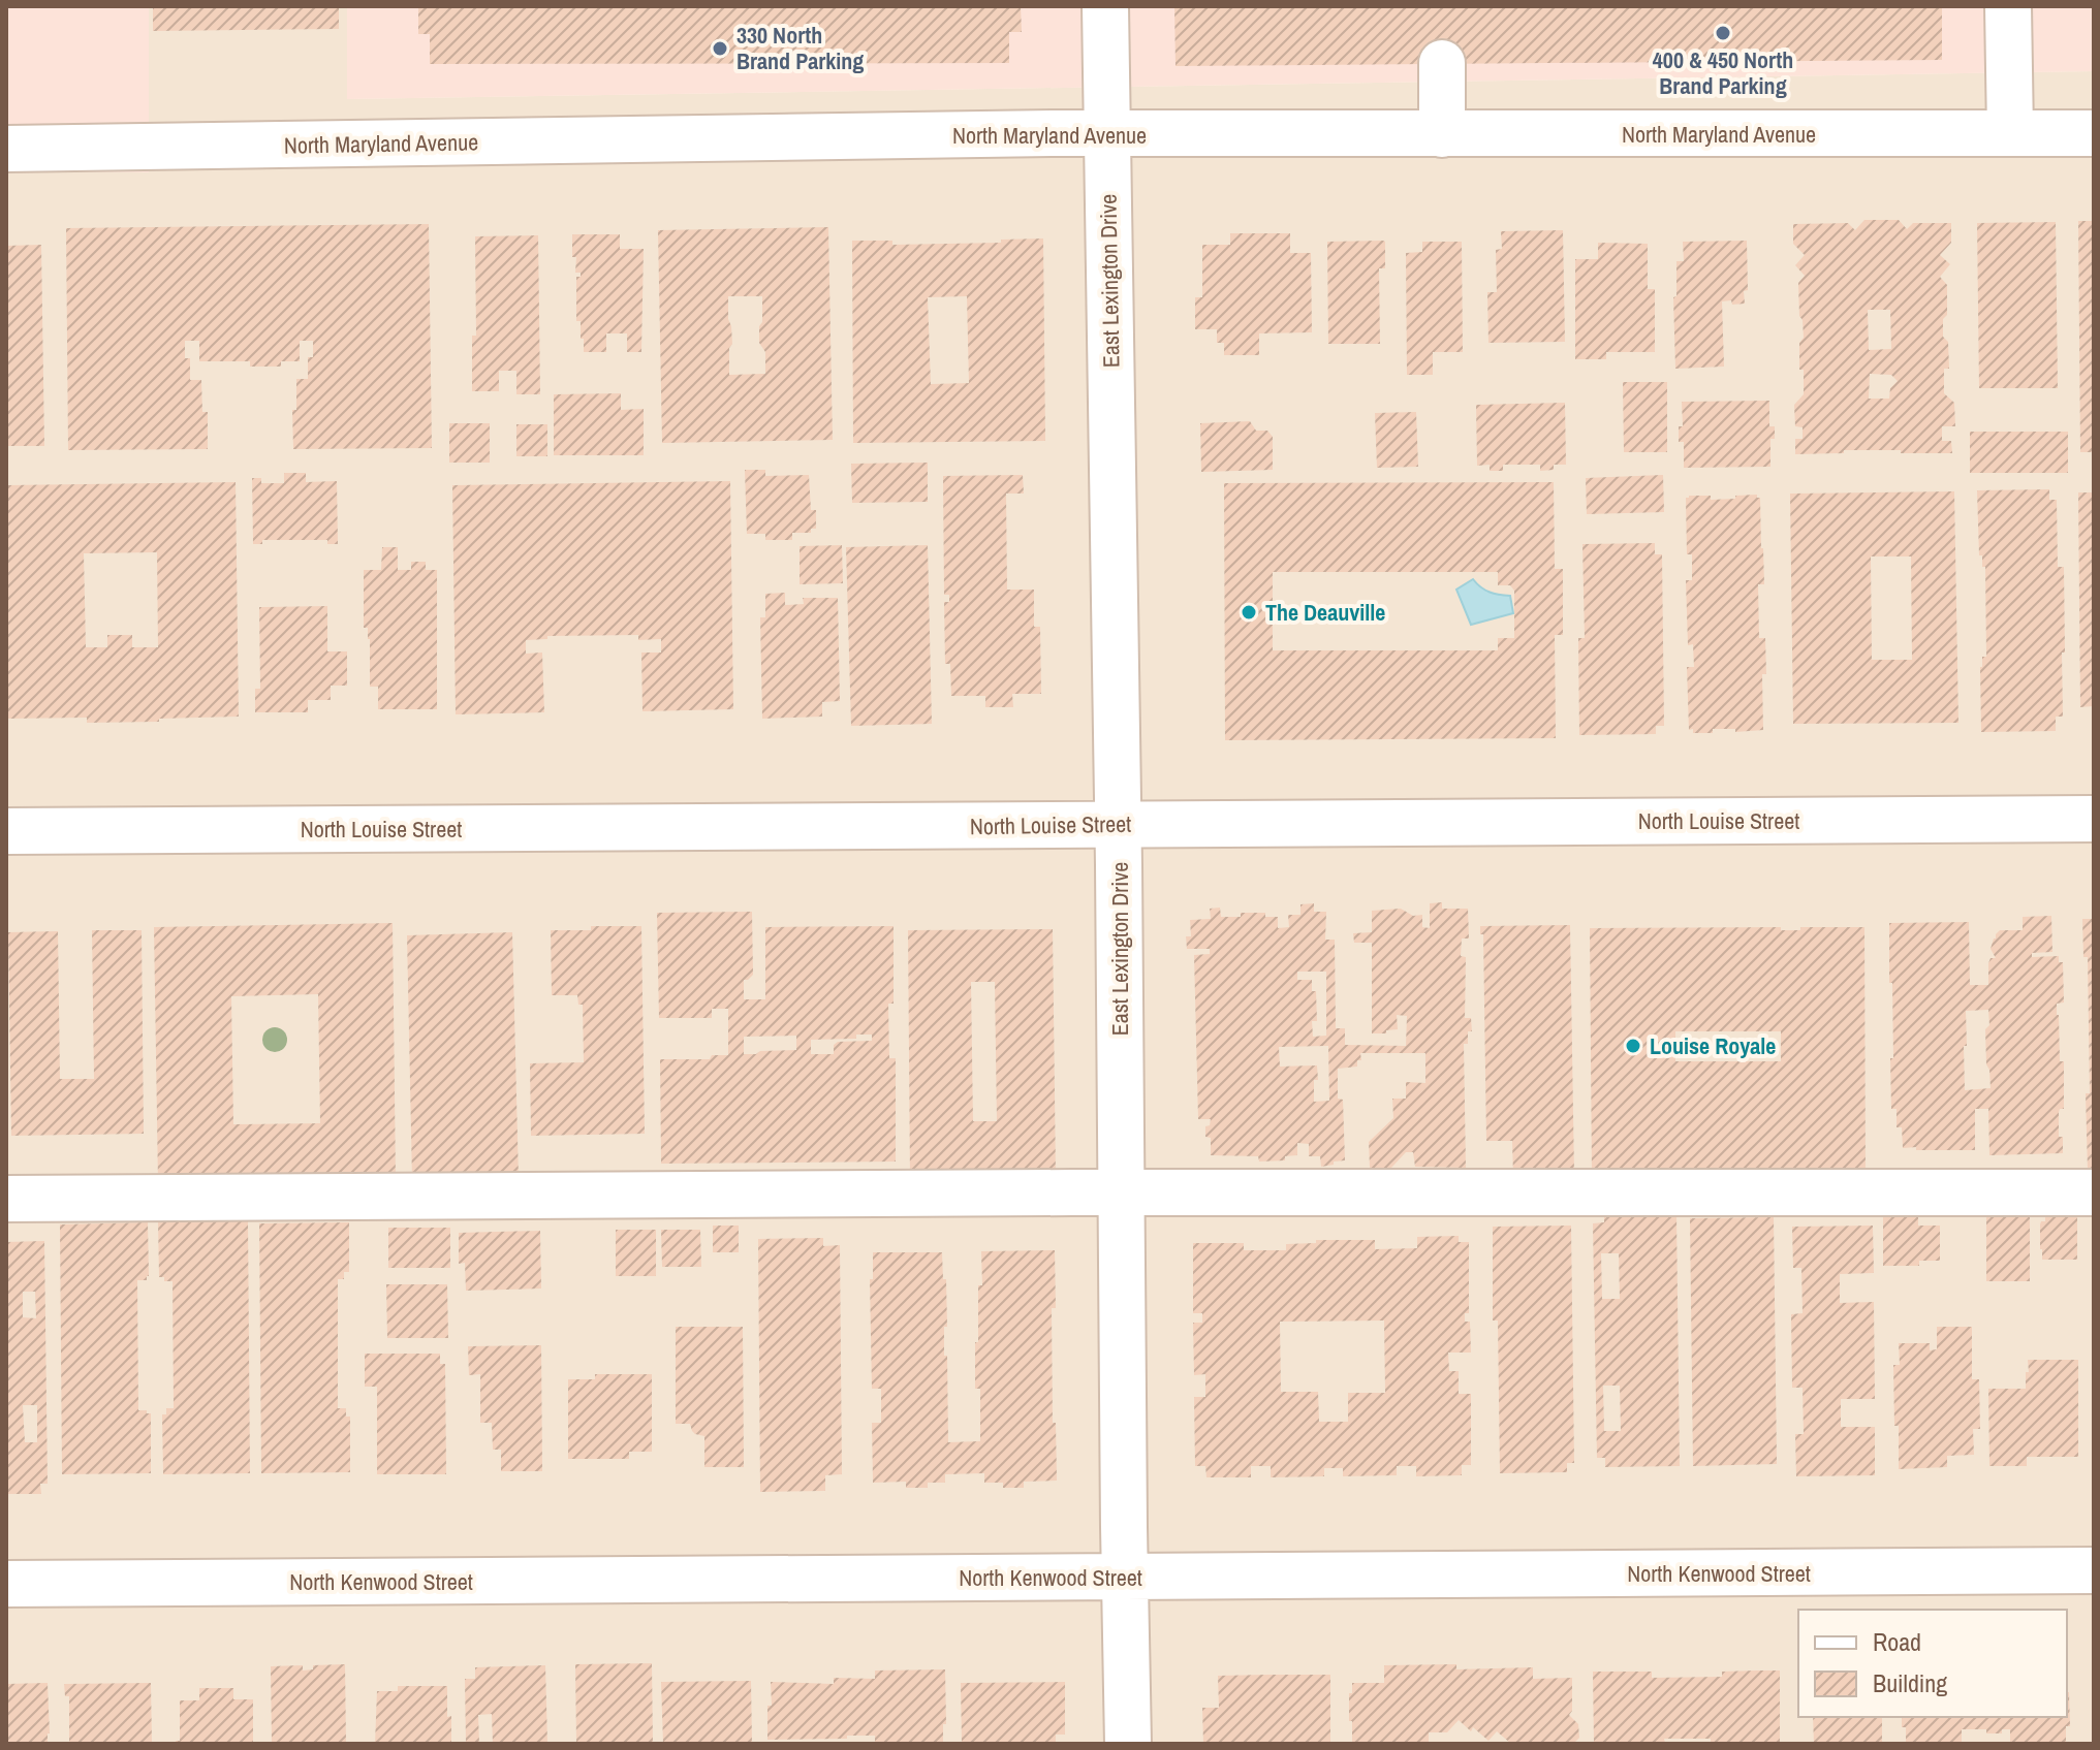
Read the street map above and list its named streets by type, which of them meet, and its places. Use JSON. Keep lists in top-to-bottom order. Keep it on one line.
{"streets":{"street":["North Maryland Avenue","East Lexington Drive","North Louise Street","North Kenwood Street"]},"crossings":[["North Maryland Avenue","East Lexington Drive"],["East Lexington Drive","North Louise Street"],["East Lexington Drive","North Kenwood Street"]],"places":["400 & 450 North Brand Parking","330 North Brand Parking","The Deauville","Louise Royale"],"legend":["Road","Building"]}
